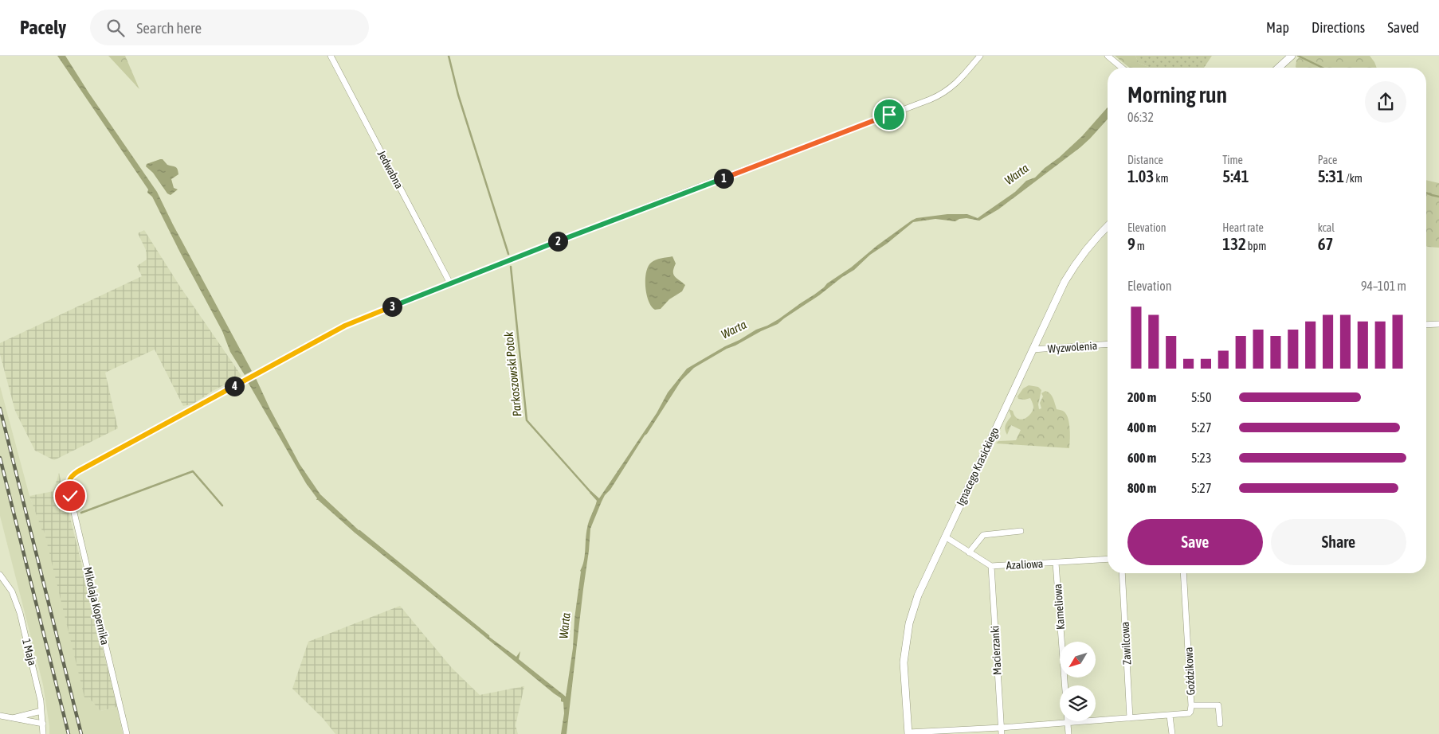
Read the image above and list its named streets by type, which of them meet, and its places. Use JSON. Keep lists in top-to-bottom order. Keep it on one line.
{"streets":{"street":["Jedwabna","Wyzwolenia","Ignacego Krasickiego","Azaliowa","Mikołaja Kopernika","Kameliowa","Zawilcowa","Macierzanki","1 Maja","Goździkowa"]},"crossings":[["Jedwabna","Mikołaja Kopernika"],["Wyzwolenia","Ignacego Krasickiego"],["Ignacego Krasickiego","Azaliowa"],["Ignacego Krasickiego","Goździkowa"],["Azaliowa","Kameliowa"],["Azaliowa","Macierzanki"],["Kameliowa","Goździkowa"],["Zawilcowa","Goździkowa"],["Macierzanki","Goździkowa"]],"water":["Warta","Parkoszowski Potok"],"north":"bottom left","page":{"header":"Pacely","search":"Search here","nav":["Map","Directions","Saved"],"heading":["Morning run","06:32"],"stats":[["Distance","1.03 km"],["Time","5:41"],["Pace","5:31 /km"],["Elevation","9 m"],["Heart rate","132 bpm"],["kcal","67"]],"pins":["1","2","3","4"],"chart":["Elevation","94–101 m"],"list":[{"name":"200 m","note":"5:50"},{"name":"400 m","note":"5:27"},{"name":"600 m","note":"5:23"},{"name":"800 m","note":"5:27"}],"buttons":["Save","Share"]}}
